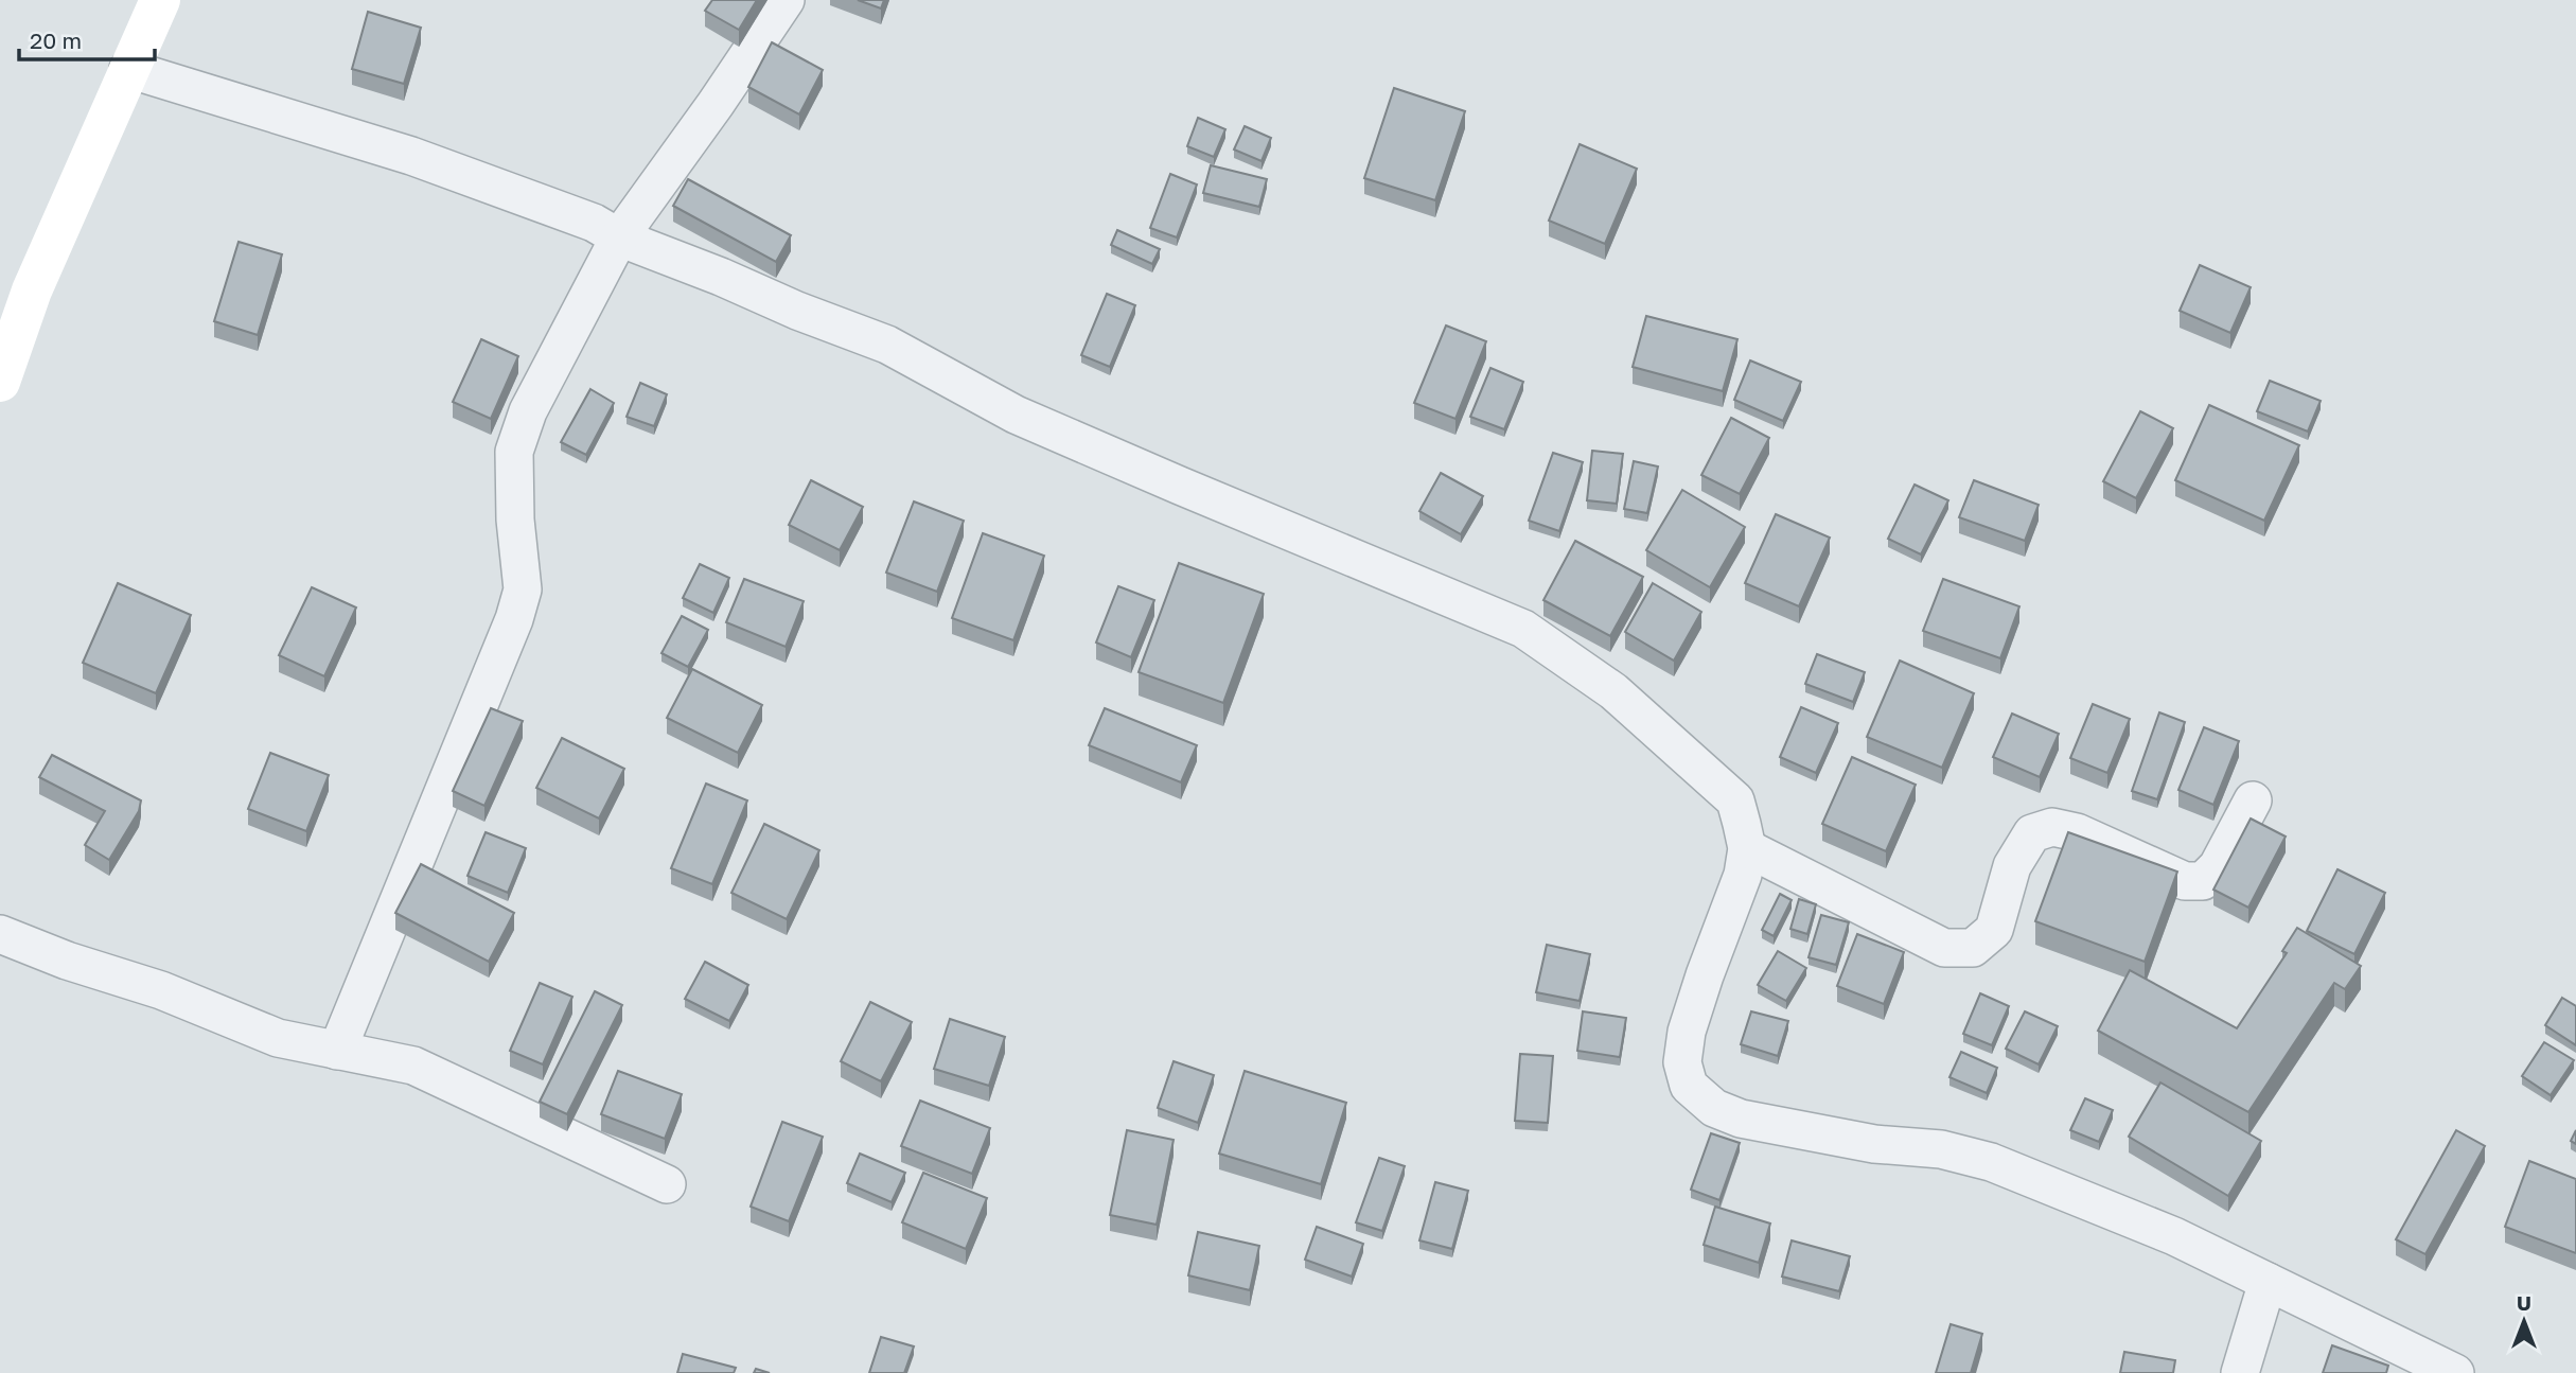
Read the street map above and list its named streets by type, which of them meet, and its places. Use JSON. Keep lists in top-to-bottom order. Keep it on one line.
{"scale_bar":"20 m","north":"top"}
